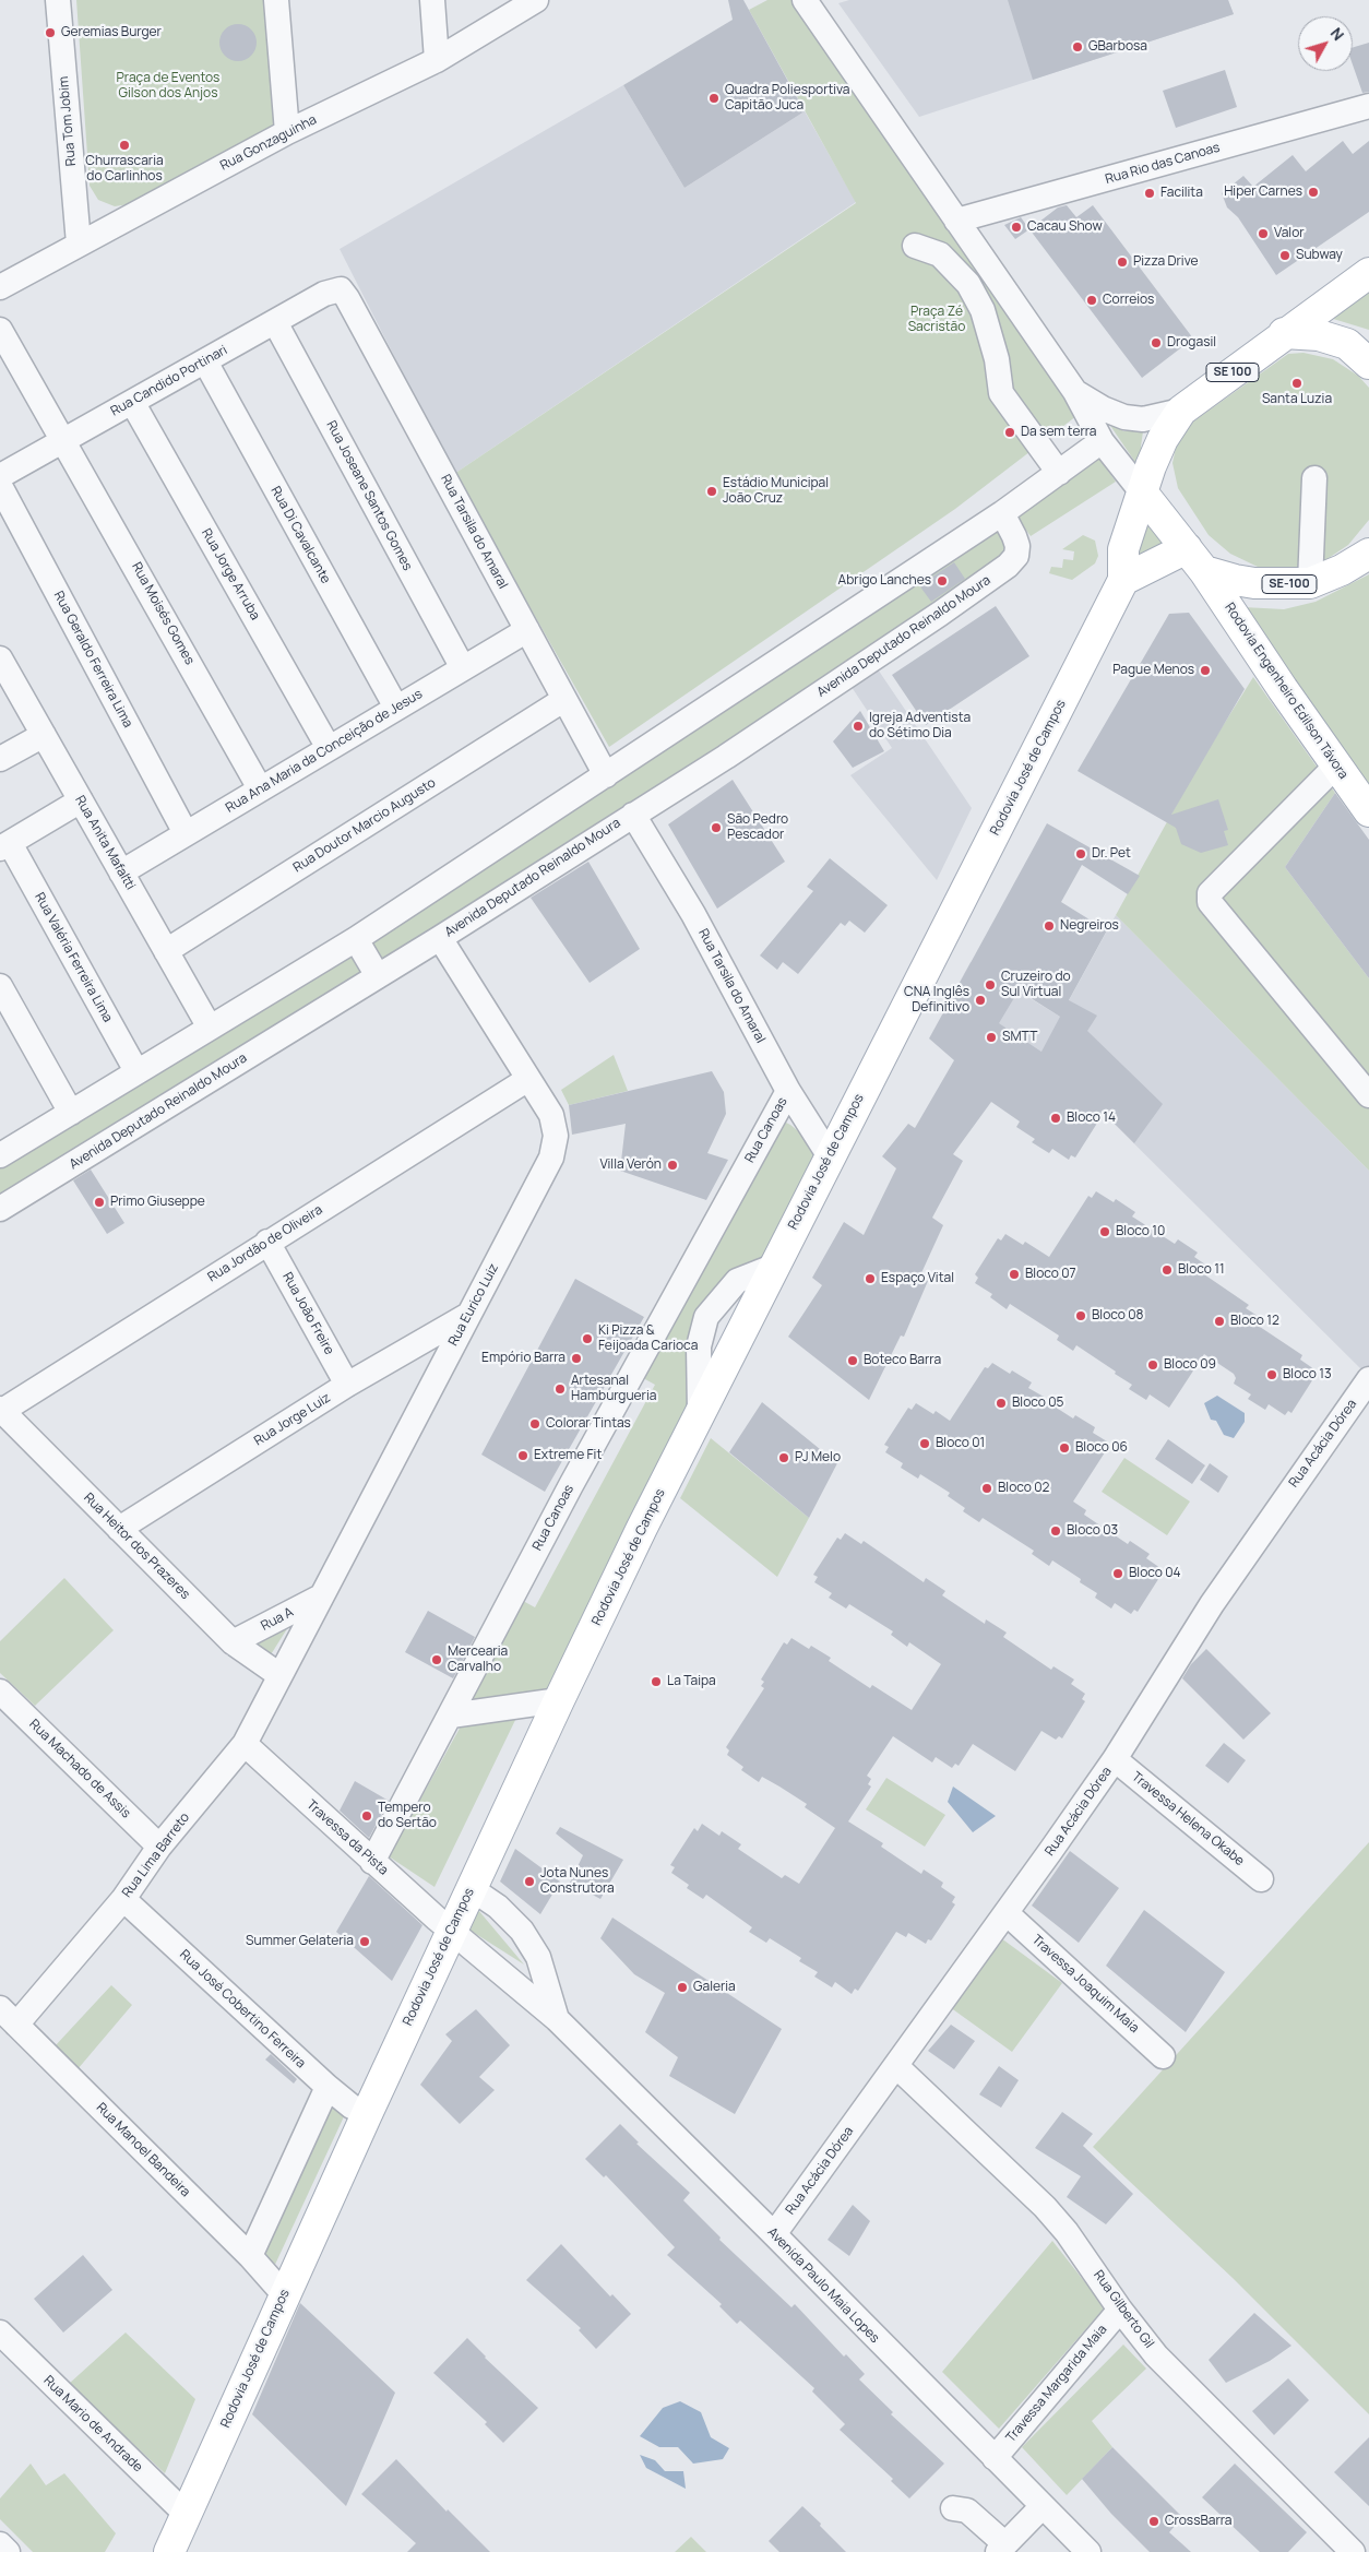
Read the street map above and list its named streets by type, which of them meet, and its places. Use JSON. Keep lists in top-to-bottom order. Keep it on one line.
{"streets":{"main road":["SE 100","SE-100","Rodovia Engenheiro Edilson Távora","Rodovia José de Campos"],"street":["Rua Tom Jobim","Rua Gonzaguinha","Rua Rio das Canoas","Rua Candido Portinari","Rua Joseane Santos Gomes","Rua Tarsila do Amaral","Rua Di Cavalcante","Rua Jorge Arruba","Rua Moisés Gomes","Avenida Deputado Reinaldo Moura","Rua Geraldo Ferreira Lima","Rua Ana Maria da Conceição de Jesus","Rua Doutor Marcio Augusto","Rua Anita Mafaltti","Rua Valéria Ferreira Lima","Rua Canoas","Rua Jordão de Oliveira","Rua Eurico Luiz","Rua João Freire","Rua Jorge Luiz","Rua Acácia Dórea","Rua Heitor dos Prazeres","Rua A","Rua Machado de Assis","Travessa Helena Okabe","Travessa da Pista","Rua Lima Barreto","Travessa Joaquim Maia","Rua José Cobertino Ferreira","Rua Manoel Bandeira","Avenida Paulo Maia Lopes","Rua Gilberto Gil","Travessa Margarida Maia","Rua Mario de Andrade"]},"crossings":[["Rua Tom Jobim","Rua Gonzaguinha"],["Rua Candido Portinari","Rua Joseane Santos Gomes"],["Rua Candido Portinari","Rua Tarsila do Amaral"],["Rua Candido Portinari","Rua Di Cavalcante"],["Rua Candido Portinari","Rua Jorge Arruba"],["Rua Candido Portinari","Rua Moisés Gomes"],["Rua Joseane Santos Gomes","Rua Ana Maria da Conceição de Jesus"],["Rua Tarsila do Amaral","Avenida Deputado Reinaldo Moura"],["Rua Tarsila do Amaral","Rua Ana Maria da Conceição de Jesus"],["Rua Tarsila do Amaral","Rodovia José de Campos"],["Rua Tarsila do Amaral","Rua Doutor Marcio Augusto"],["Rua Tarsila do Amaral","Rua Canoas"],["Rua Di Cavalcante","Rua Ana Maria da Conceição de Jesus"],["Rua Jorge Arruba","Rua Ana Maria da Conceição de Jesus"],["SE-100","Rodovia Engenheiro Edilson Távora"],["Rua Moisés Gomes","Rua Ana Maria da Conceição de Jesus"],["Avenida Deputado Reinaldo Moura","Rua Eurico Luiz"],["Rua Geraldo Ferreira Lima","Rua Ana Maria da Conceição de Jesus"],["Rodovia Engenheiro Edilson Távora","Rodovia José de Campos"],["Rua Ana Maria da Conceição de Jesus","Rua Anita Mafaltti"],["Rodovia José de Campos","Travessa da Pista"],["Rodovia José de Campos","Rua José Cobertino Ferreira"],["Rodovia José de Campos","Rua Manoel Bandeira"],["Rodovia José de Campos","Avenida Paulo Maia Lopes"],["Rodovia José de Campos","Rua Mario de Andrade"],["Rua Doutor Marcio Augusto","Rua Anita Mafaltti"],["Rua Canoas","Travessa da Pista"],["Rua Jordão de Oliveira","Rua Eurico Luiz"],["Rua Jordão de Oliveira","Rua João Freire"],["Rua Jordão de Oliveira","Rua Heitor dos Prazeres"],["Rua Eurico Luiz","Rua Jorge Luiz"],["Rua Eurico Luiz","Rua Heitor dos Prazeres"],["Rua Eurico Luiz","Rua A"],["Rua Eurico Luiz","Rua Lima Barreto"],["Rua João Freire","Rua Jorge Luiz"],["Rua Jorge Luiz","Rua Heitor dos Prazeres"],["Rua Acácia Dórea","Travessa Helena Okabe"],["Rua Acácia Dórea","Travessa Joaquim Maia"],["Rua Acácia Dórea","Avenida Paulo Maia Lopes"],["Rua Acácia Dórea","Rua Gilberto Gil"],["Rua Heitor dos Prazeres","Rua A"],["Rua Heitor dos Prazeres","Rua Lima Barreto"],["Rua Machado de Assis","Rua Lima Barreto"],["Travessa da Pista","Rua Lima Barreto"],["Travessa da Pista","Avenida Paulo Maia Lopes"],["Rua Lima Barreto","Rua José Cobertino Ferreira"],["Rua Lima Barreto","Rua Manoel Bandeira"],["Avenida Paulo Maia Lopes","Travessa Margarida Maia"],["Rua Gilberto Gil","Travessa Margarida Maia"]],"parks":["Praça de Eventos Gilson dos Anjos","Praça Zé Sacristão"],"places":["Geremias Burger","GBarbosa","Quadra Poliesportiva Capitão Juca","Churrascaria do Carlinhos","Hiper Carnes","Facilita","Cacau Show","Valor","Subway","Pizza Drive","Correios","Drogasil","Santa Luzia","Da sem terra","Estádio Municipal João Cruz","Abrigo Lanches","Pague Menos","Igreja Adventista do Sétimo Dia","São Pedro Pescador","Dr. Pet","Negreiros","Cruzeiro do Sul Virtual","CNA Inglês Definitivo","SMTT","Bloco 14","Villa Verón","Primo Giuseppe","Bloco 10","Bloco 11","Bloco 07","Espaço Vital","Bloco 08","Bloco 12","Ki Pizza & Feijoada Carioca","Empório Barra","Boteco Barra","Bloco 09","Bloco 13","Artesanal Hamburgueria","Bloco 05","Colorar Tintas","Bloco 01","Bloco 06","Extreme Fit","PJ Melo","Bloco 02","Bloco 03","Bloco 04","Mercearia Carvalho","La Taipa","Tempero do Sertão","Jota Nunes Construtora","Summer Gelateria","Galeria","CrossBarra"],"north":"top right"}
